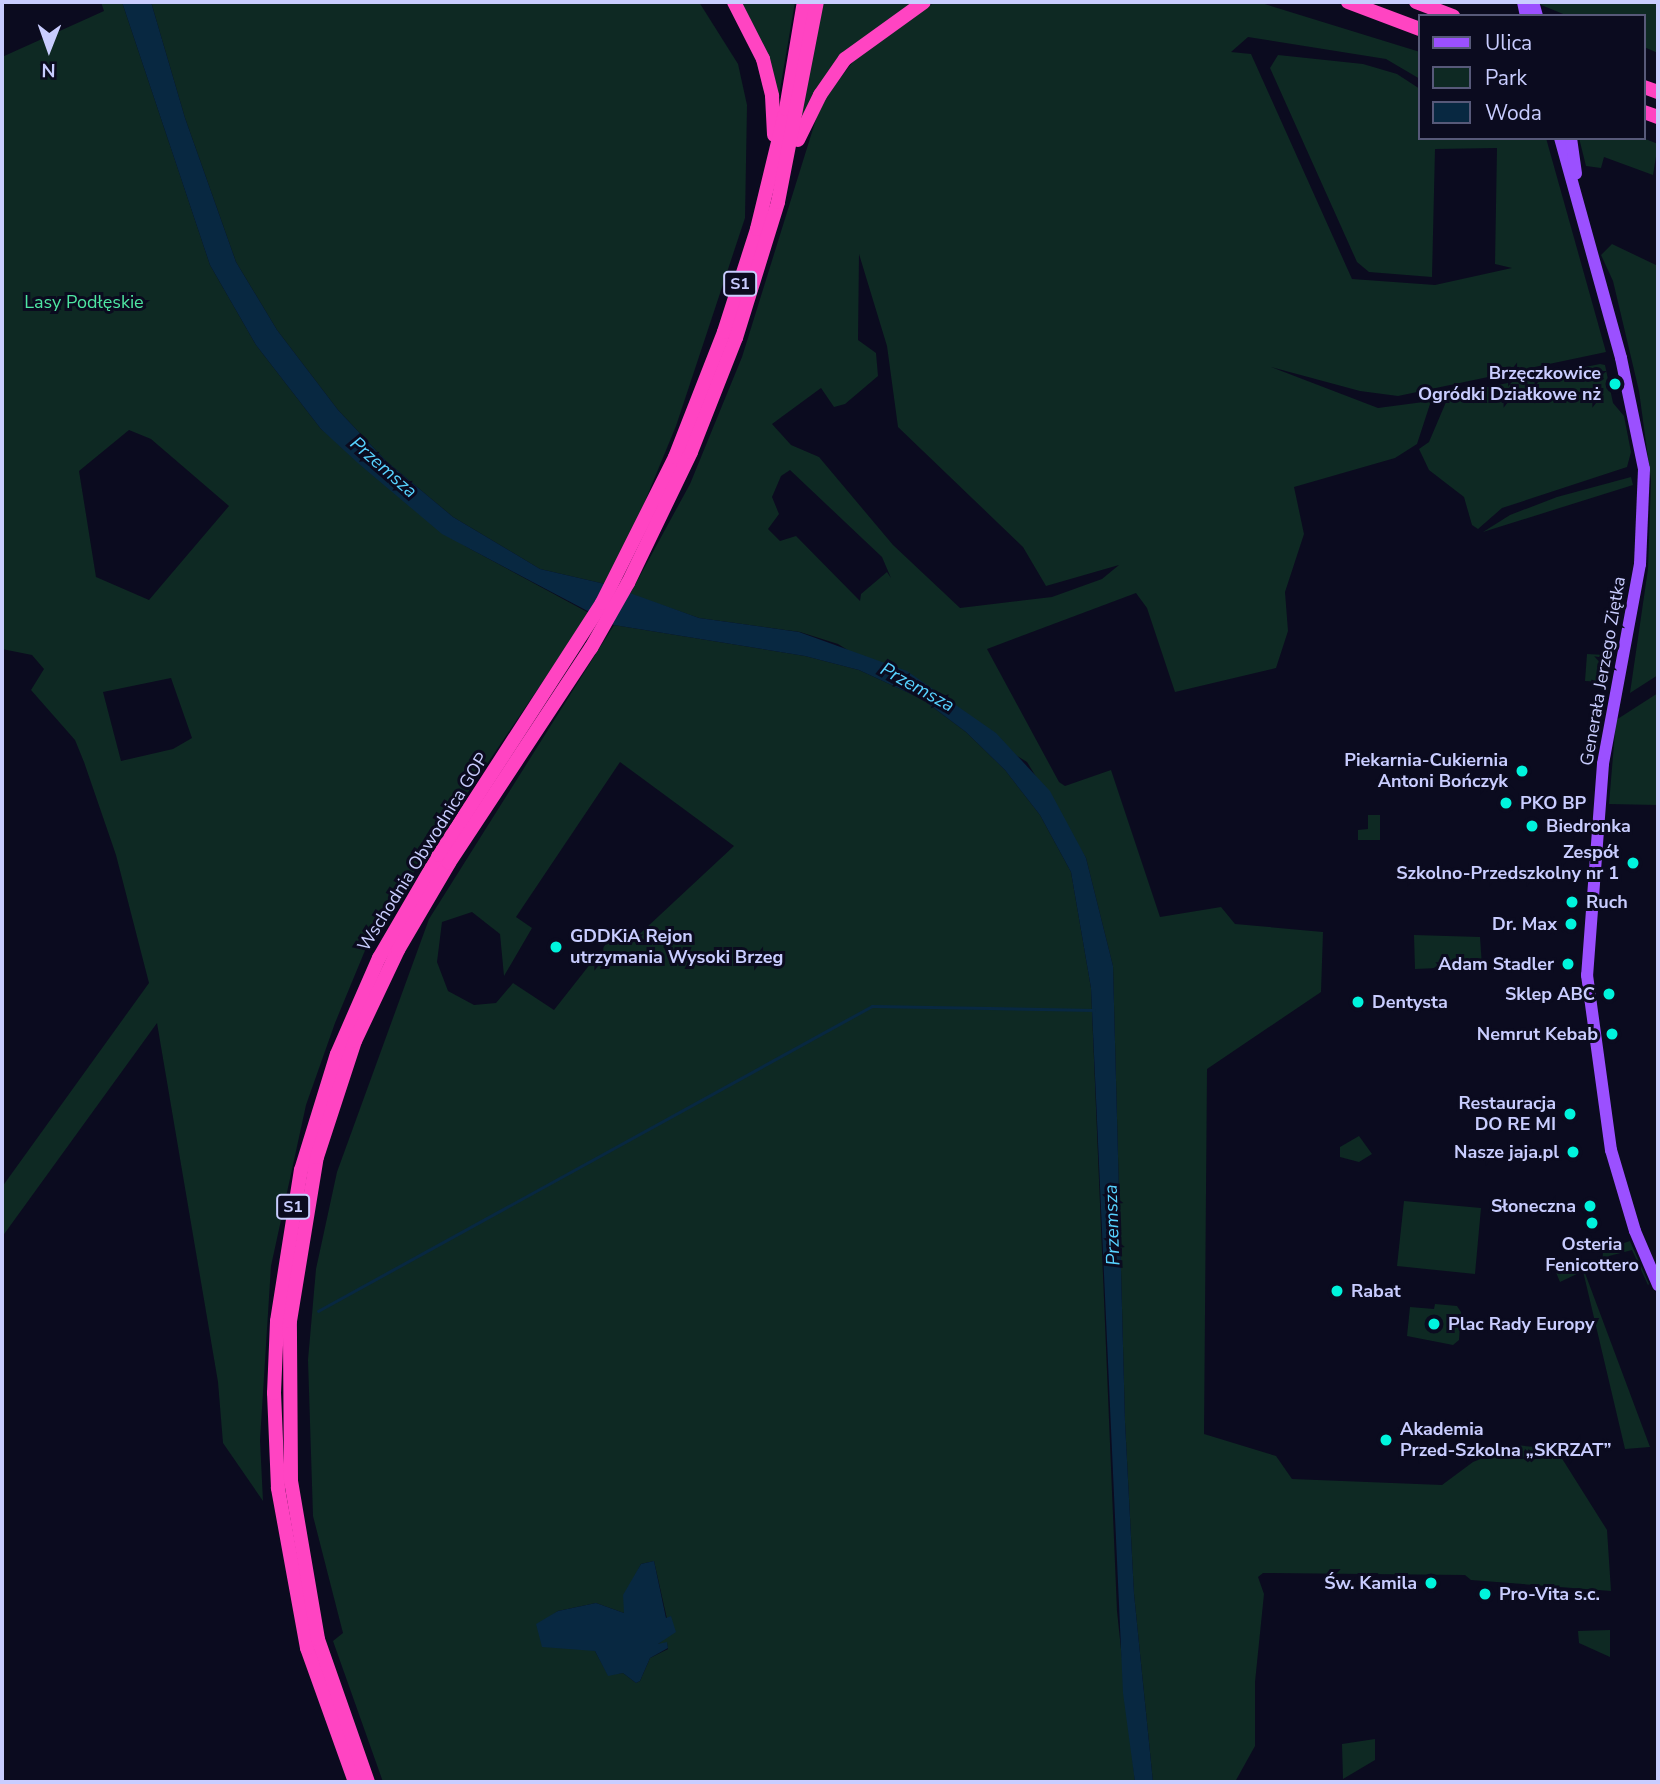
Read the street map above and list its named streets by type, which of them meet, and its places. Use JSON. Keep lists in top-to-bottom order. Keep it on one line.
{"streets":{"highway":["S1","Wschodnia Obwodnica GOP"],"main road":["Generała Jerzego Ziętka"]},"crossings":[["S1","Wschodnia Obwodnica GOP"]],"water":["Przemsza"],"parks":["Lasy Podłęskie"],"places":["Brzęczkowice Ogródki Działkowe nż","Piekarnia-Cukiernia Antoni Bończyk","PKO BP","Biedronka","Zespół Szkolno-Przedszkolny nr 1","Ruch","Dr. Max","GDDKiA Rejon utrzymania Wysoki Brzeg","Adam Stadler","Sklep ABC","Dentysta","Nemrut Kebab","Restauracja DO RE MI","Nasze jaja.pl","Słoneczna","Osteria Fenicottero","Rabat","Plac Rady Europy","Akademia Przed-Szkolna „SKRZAT”","Św. Kamila","Pro-Vita s.c."],"legend":["Ulica","Park","Woda"],"north":"bottom"}
